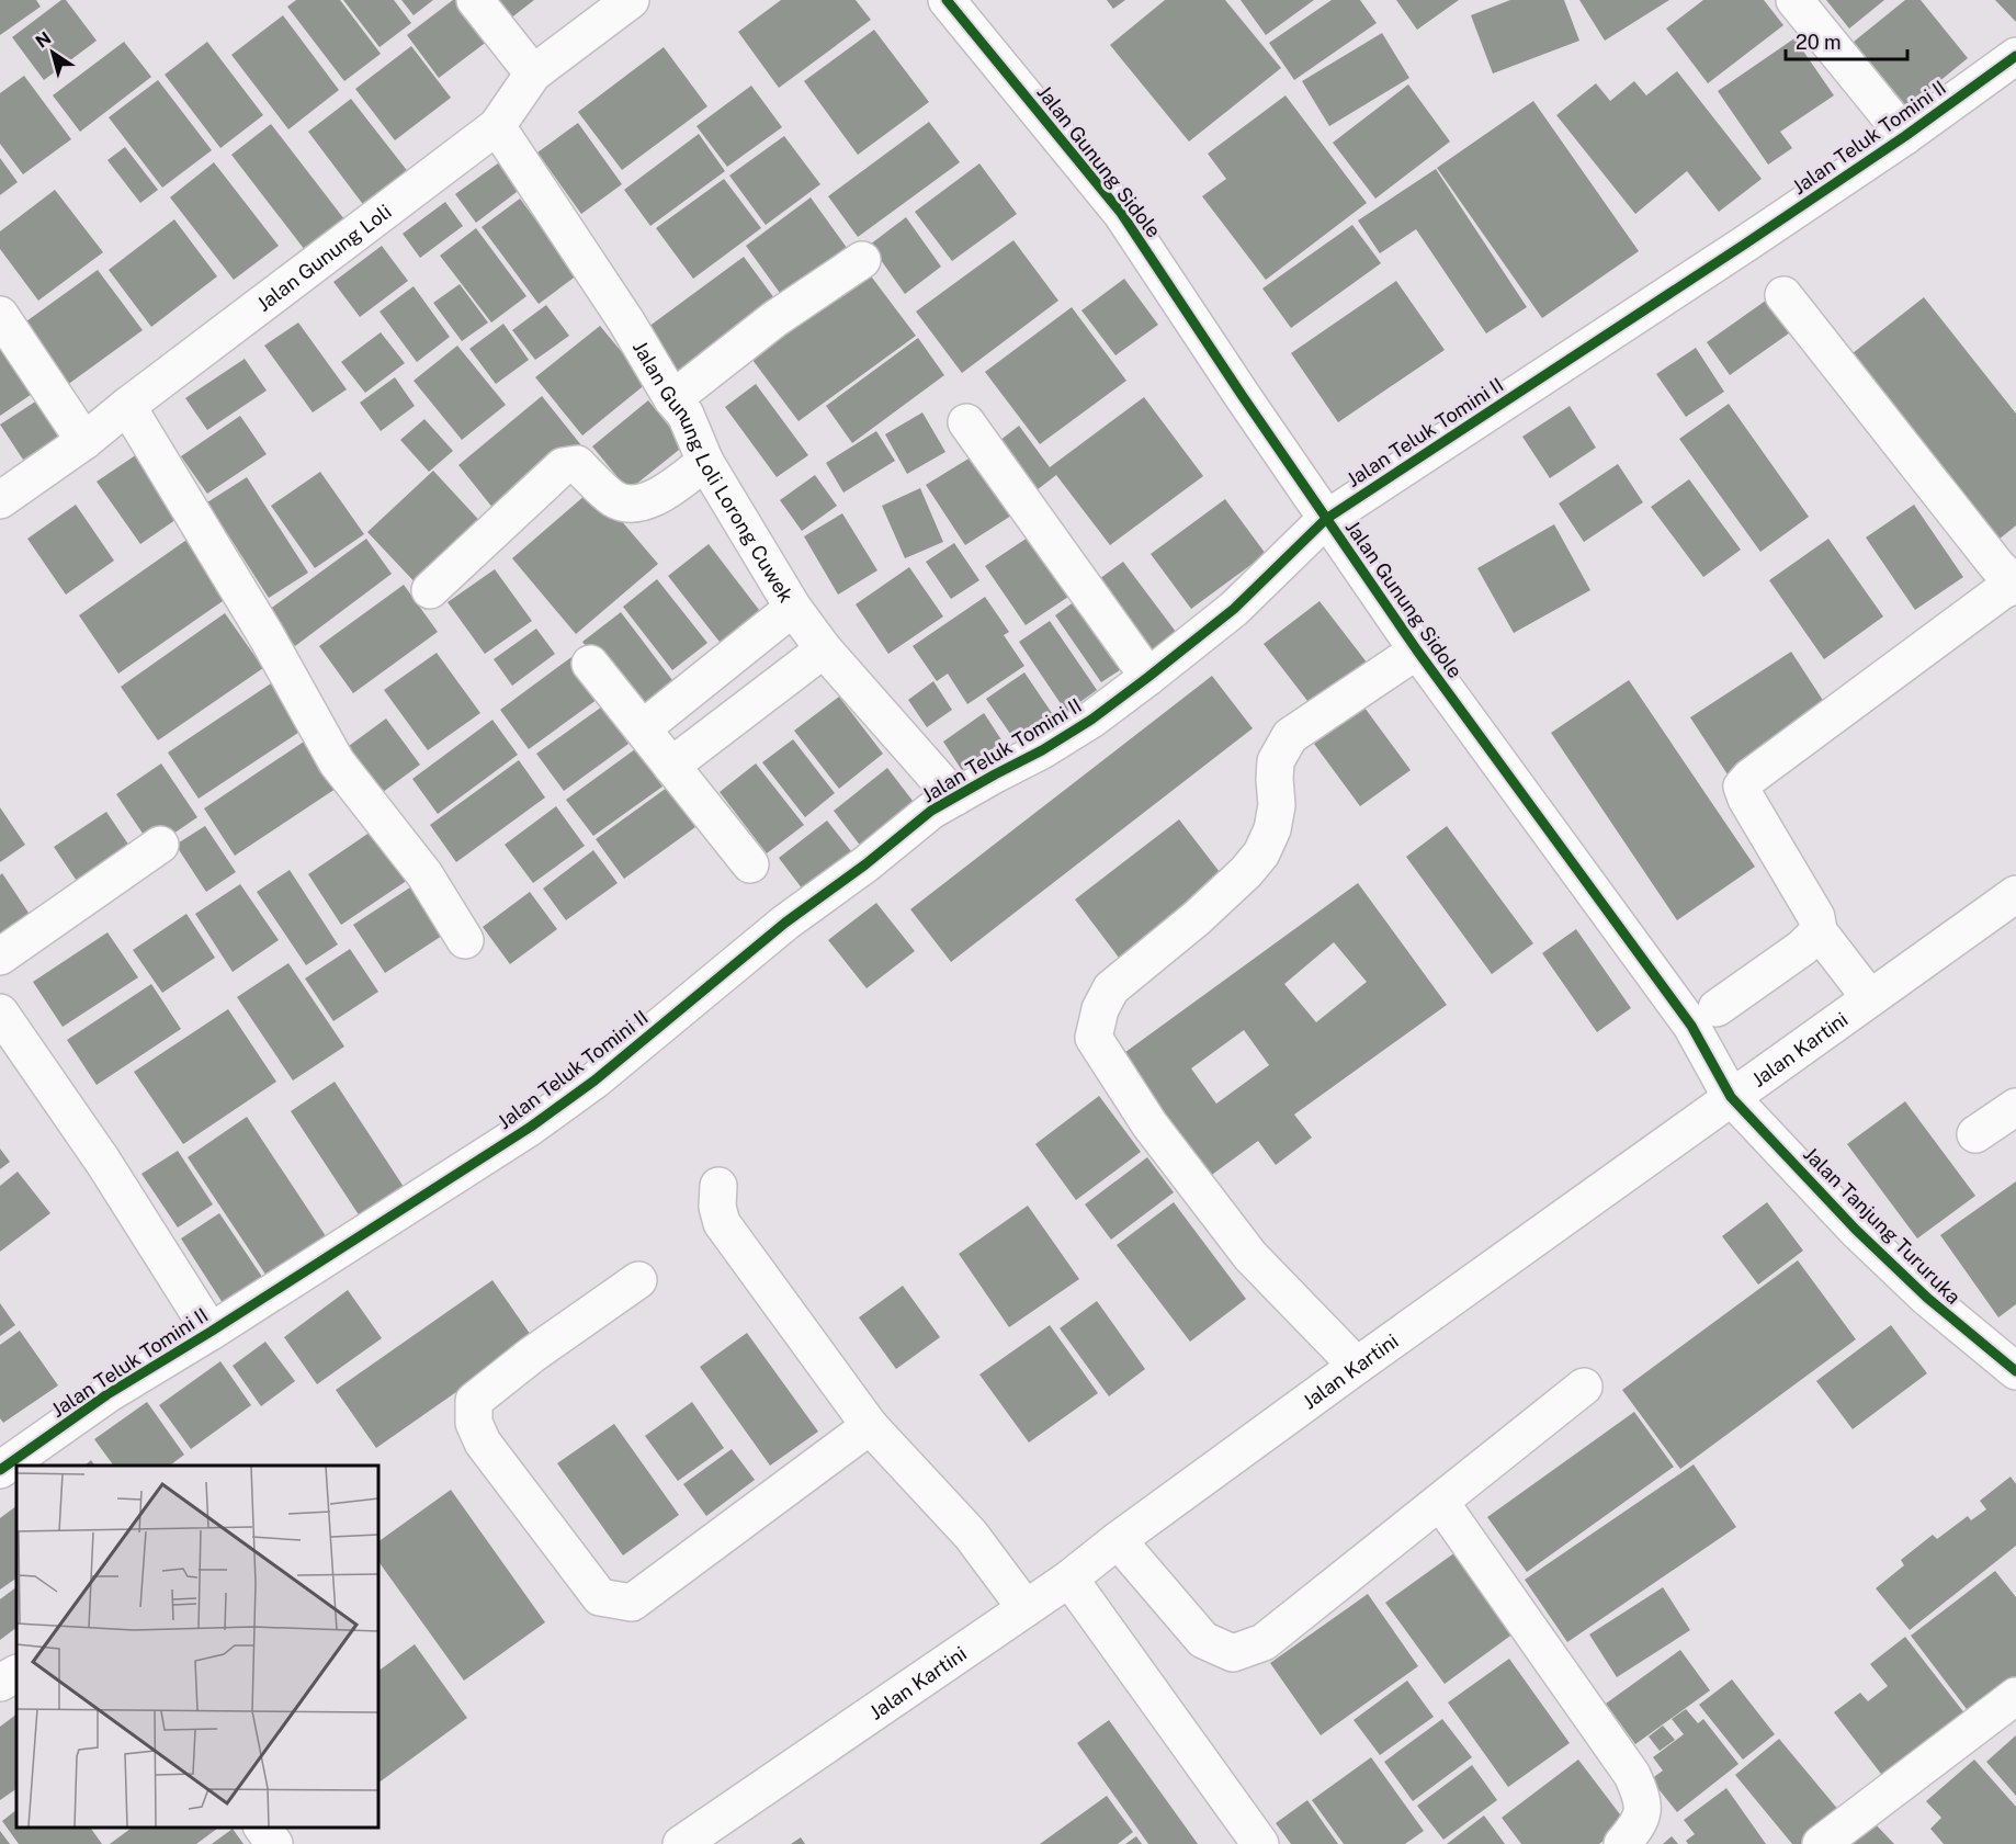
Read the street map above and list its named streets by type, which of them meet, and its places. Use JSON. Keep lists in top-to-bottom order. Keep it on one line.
{"streets":{"street":["Jalan Teluk Tomini II","Jalan Gunung Sidole","Jalan Gunung Loli","Jalan Gunung Loli Lorong Cuwek","Jalan Kartini","Jalan Tanjung Tururuka"]},"crossings":[["Jalan Teluk Tomini II","Jalan Gunung Sidole"],["Jalan Teluk Tomini II","Jalan Gunung Loli Lorong Cuwek"],["Jalan Gunung Sidole","Jalan Kartini"],["Jalan Gunung Sidole","Jalan Tanjung Tururuka"],["Jalan Gunung Loli","Jalan Gunung Loli Lorong Cuwek"],["Jalan Kartini","Jalan Tanjung Tururuka"]],"scale_bar":"20 m","north":"top left"}
